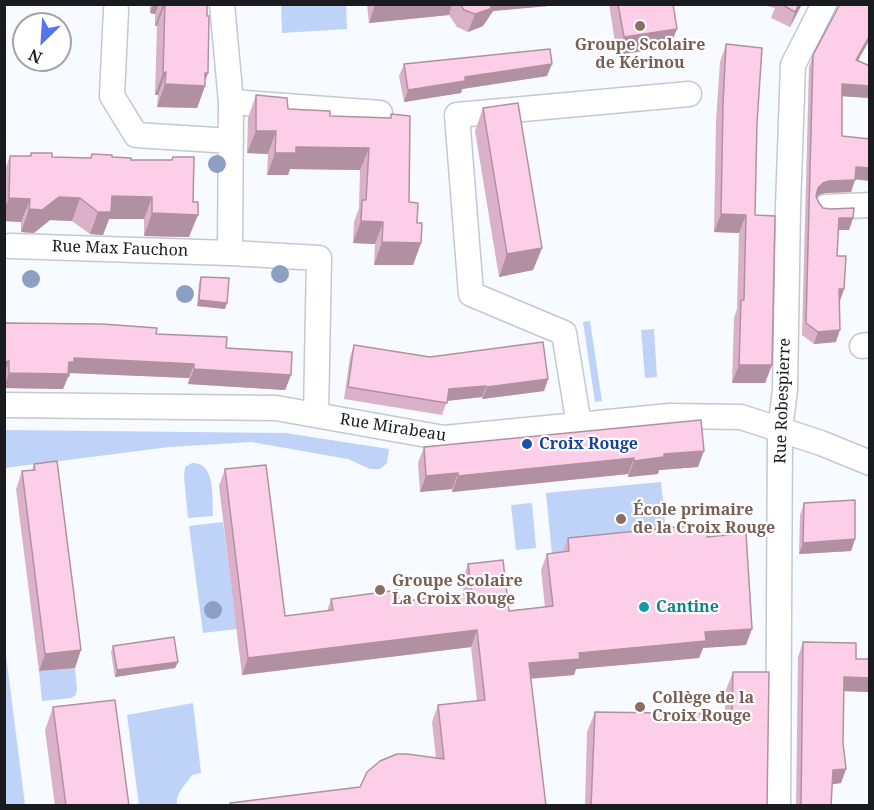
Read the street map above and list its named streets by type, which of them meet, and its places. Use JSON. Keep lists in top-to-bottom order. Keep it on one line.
{"streets":{"street":["Rue Max Fauchon","Rue Robespierre","Rue Mirabeau"]},"crossings":[["Rue Max Fauchon","Rue Mirabeau"],["Rue Robespierre","Rue Mirabeau"]],"places":["Groupe Scolaire de Kérinou","Croix Rouge","École primaire de la Croix Rouge","Groupe Scolaire La Croix Rouge","Cantine","Collège de la Croix Rouge"],"north":"bottom left"}
